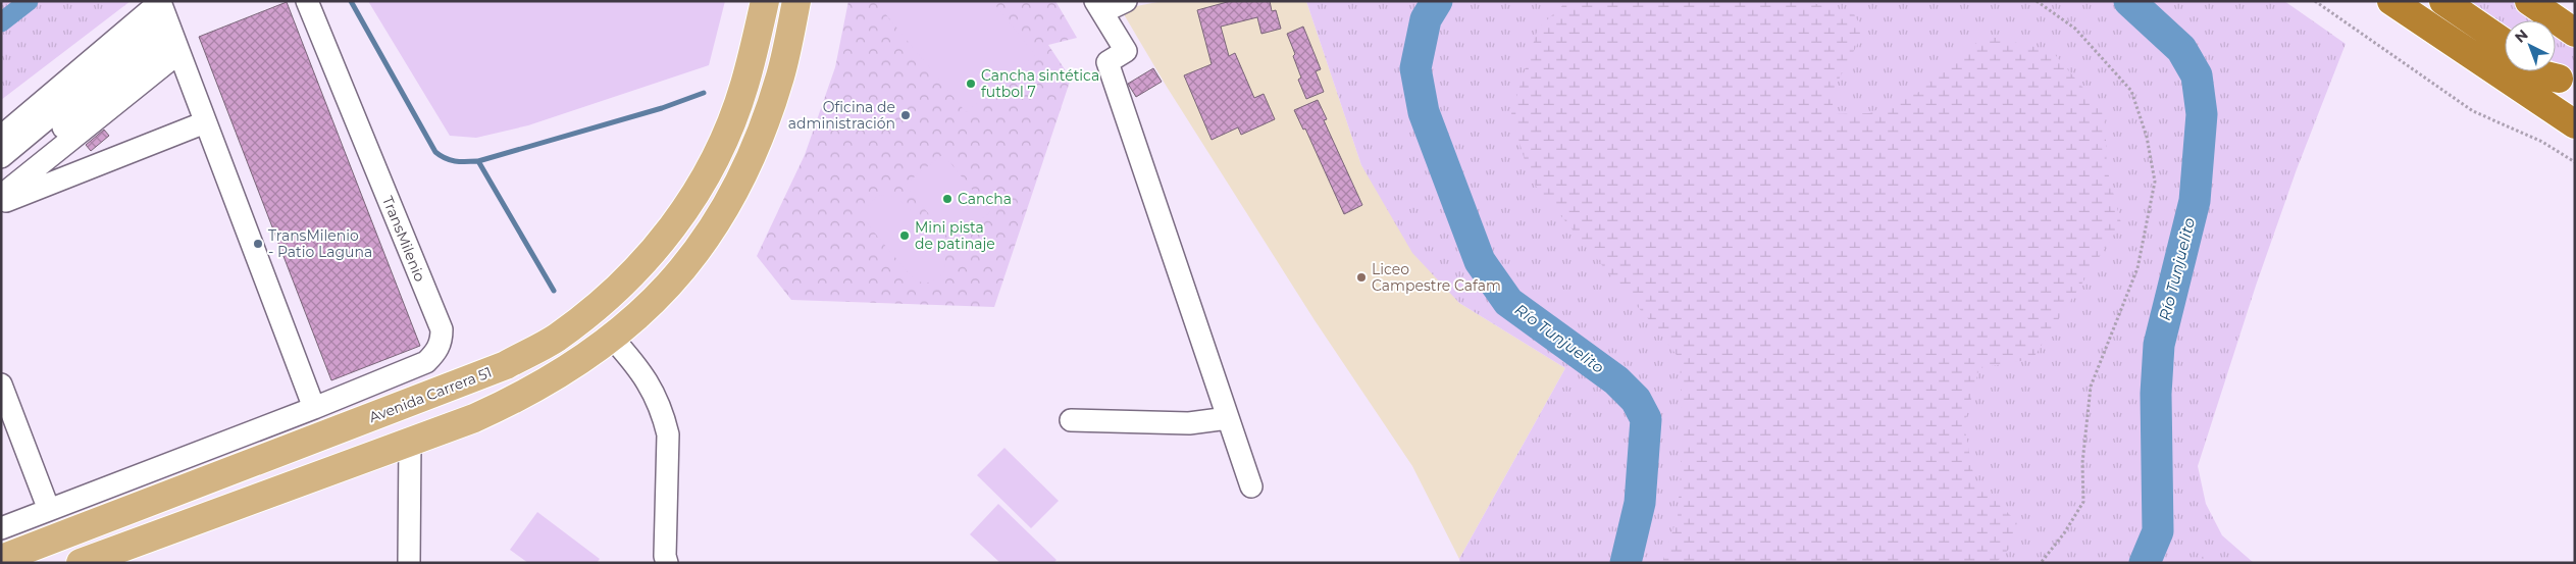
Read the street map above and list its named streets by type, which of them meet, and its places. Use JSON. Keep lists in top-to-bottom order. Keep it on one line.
{"streets":{"main road":["Avenida Carrera 51"],"street":["TransMilenio"]},"water":["Río Tunjuelito"],"places":["Cancha sintética futbol 7","Oficina de administración","Cancha","Mini pista de patinaje","TransMilenio - Patio Laguna","Liceo Campestre Cafam"],"north":"top left"}
